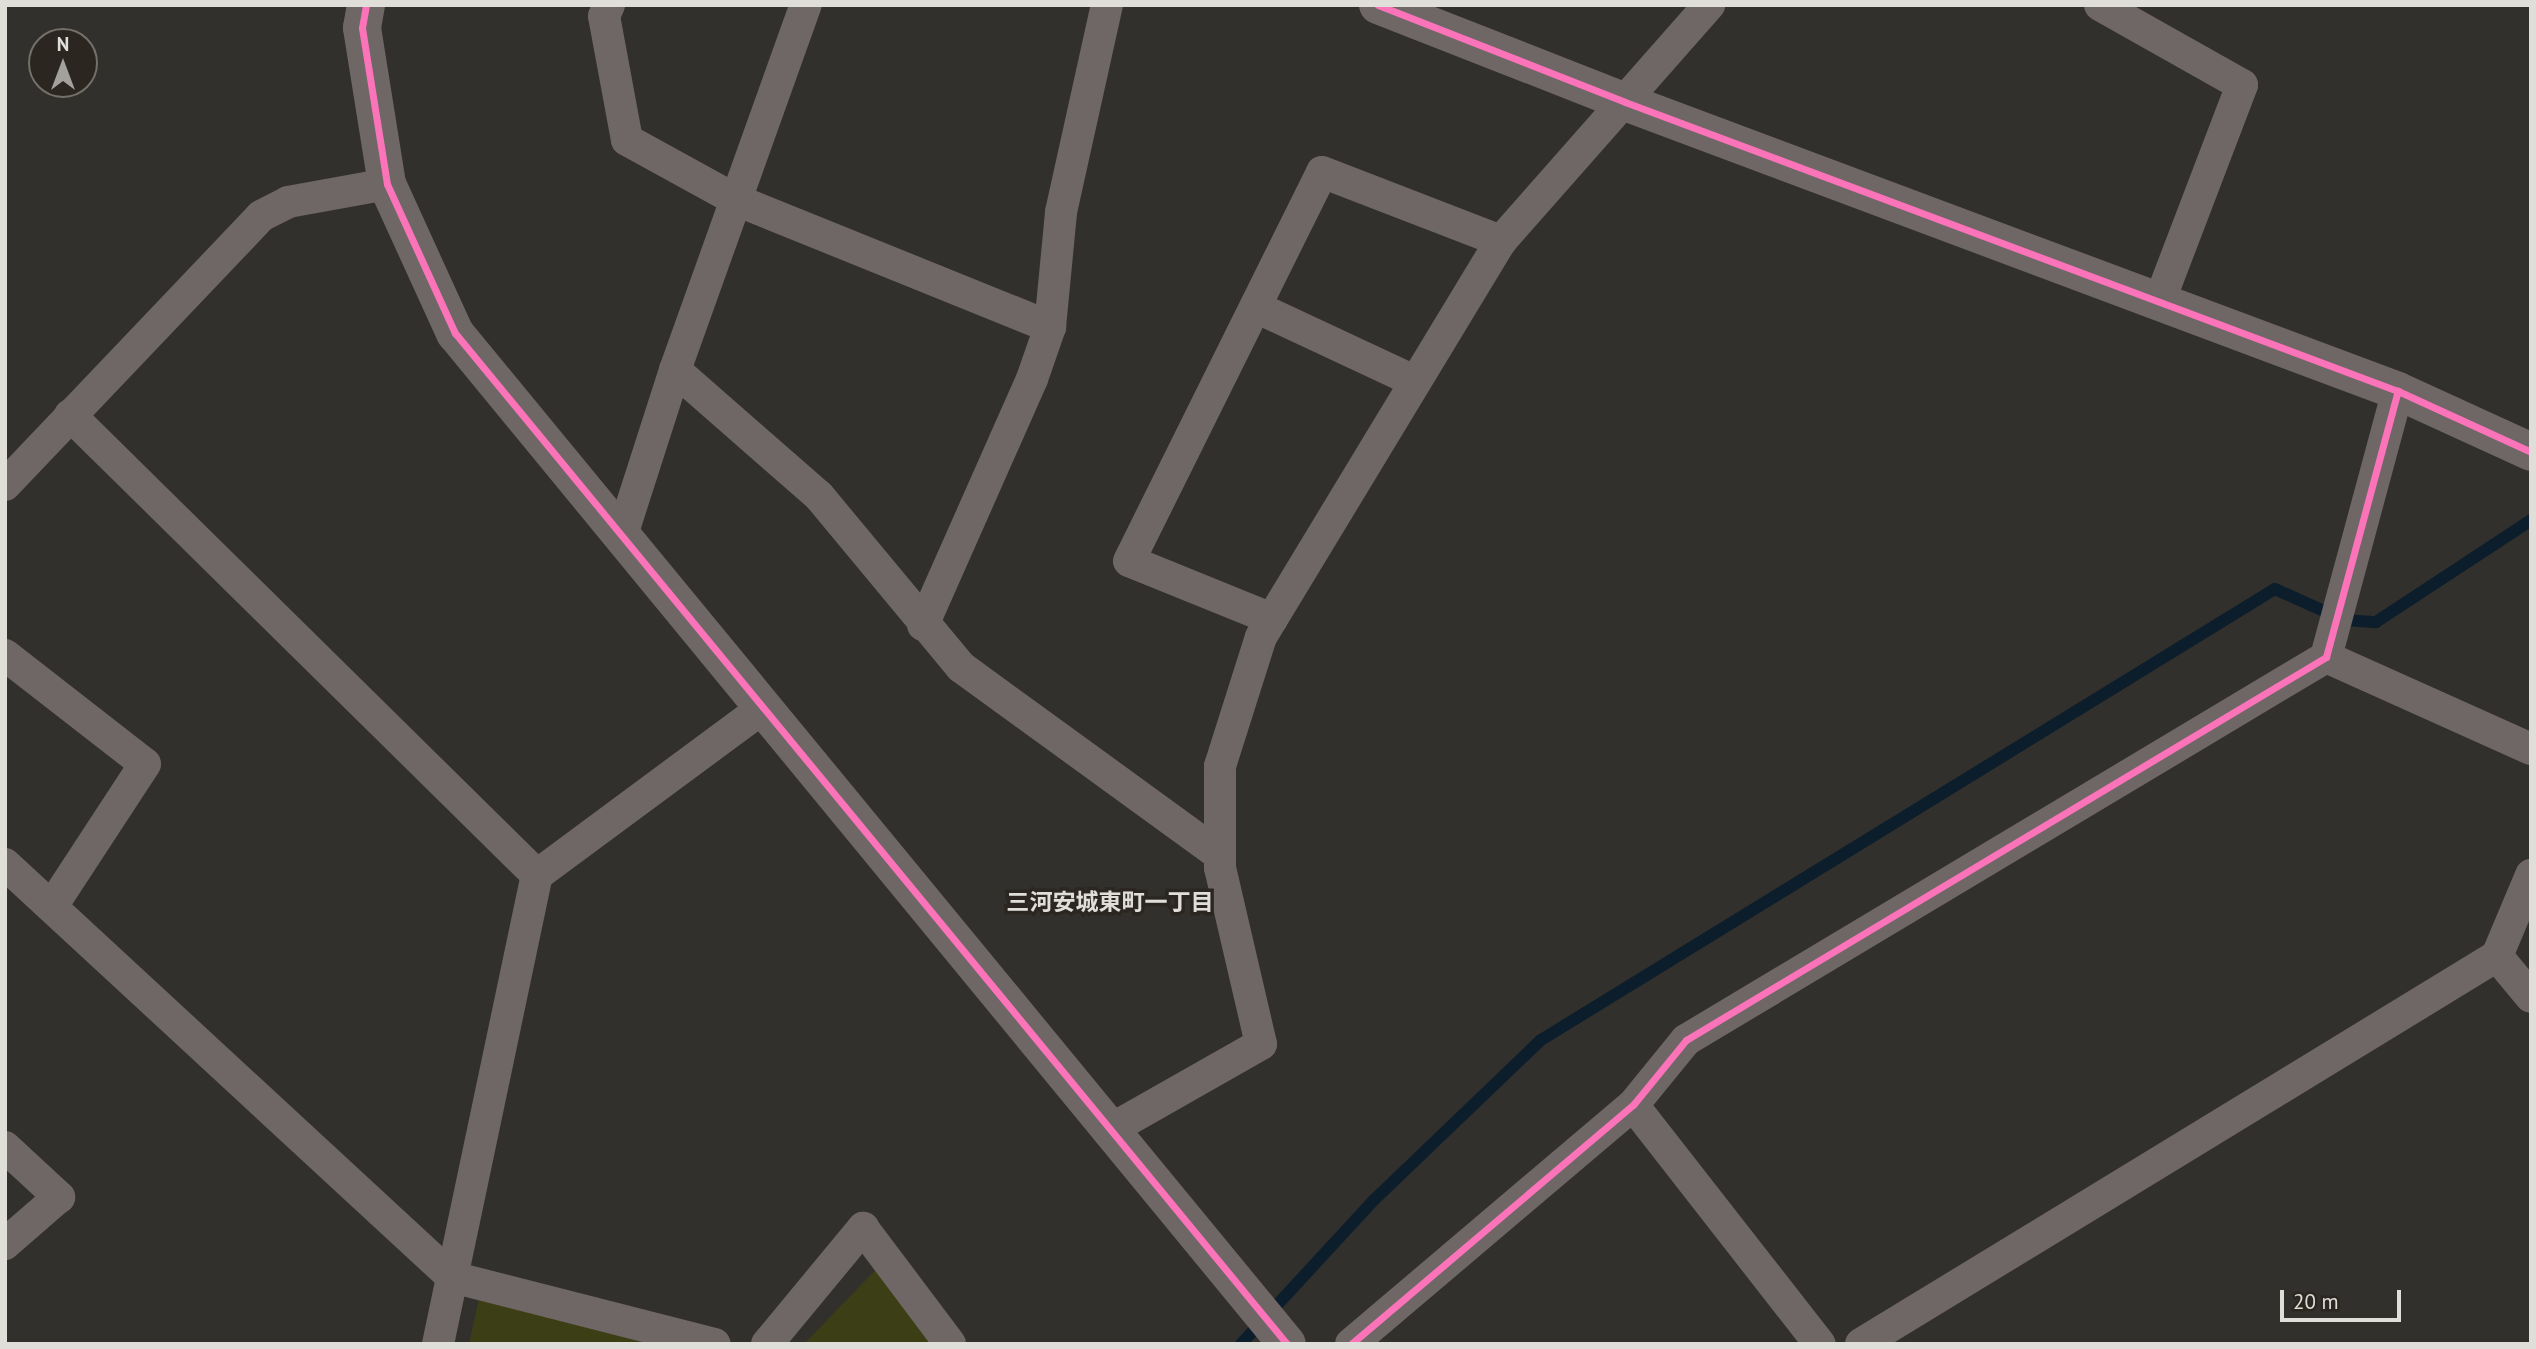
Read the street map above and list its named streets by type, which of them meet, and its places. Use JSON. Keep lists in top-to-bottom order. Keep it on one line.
{"districts":["三河安城東町一丁目"],"scale_bar":"20 m","north":"top"}
